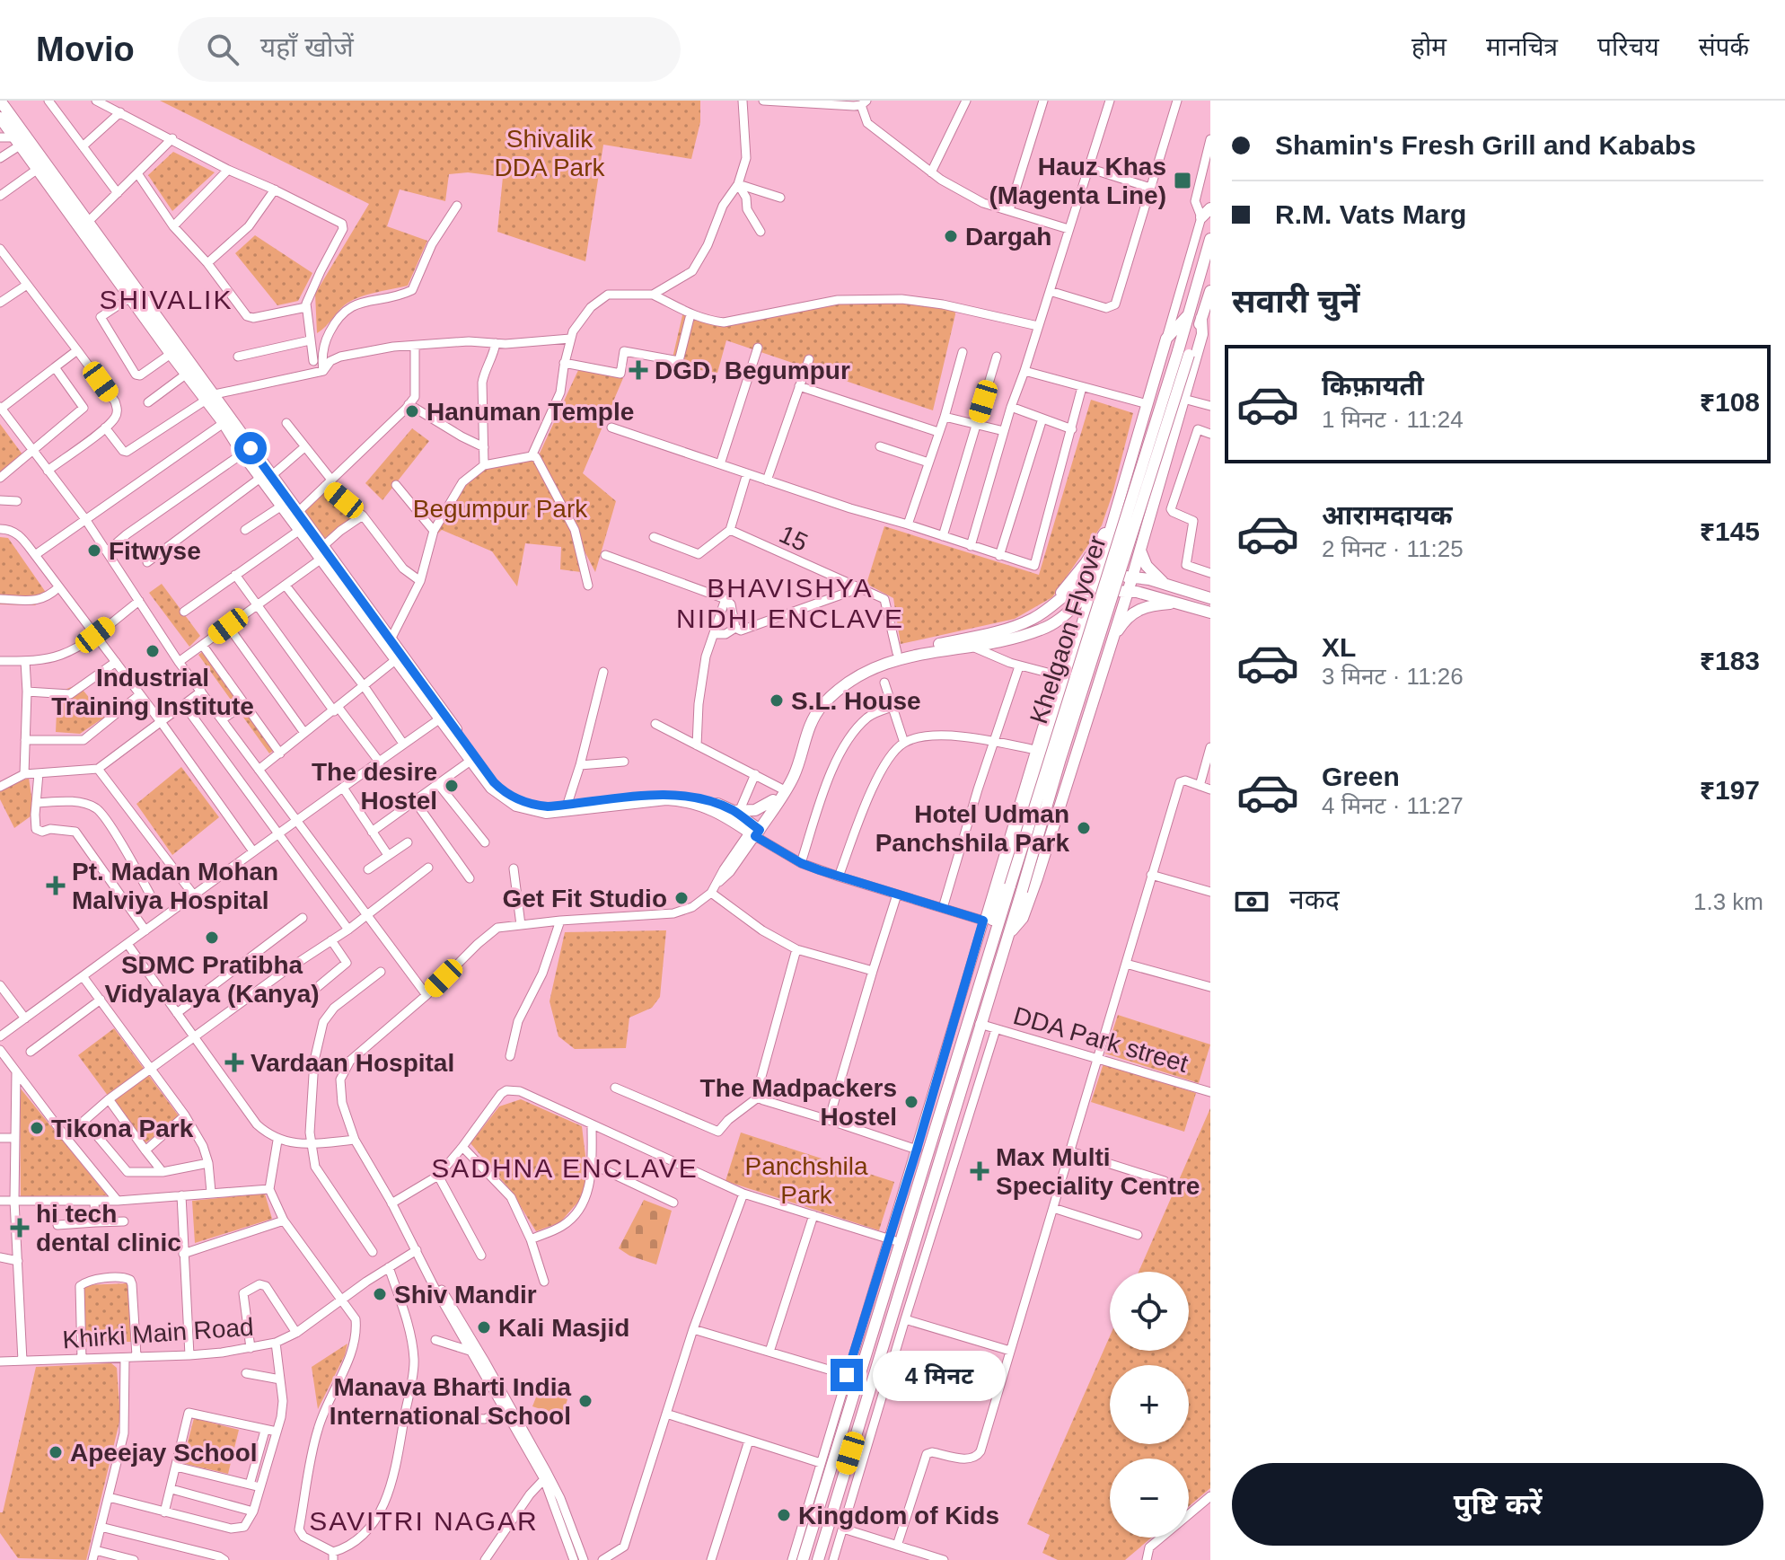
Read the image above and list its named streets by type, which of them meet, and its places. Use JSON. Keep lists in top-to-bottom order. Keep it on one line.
{"streets":{"main road":["Khelgaon Flyover"],"street":["15","DDA Park street","Khirki Main Road"]},"districts":["SHIVALIK","BHAVISHYA NIDHI ENCLAVE","SADHNA ENCLAVE","SAVITRI NAGAR"],"parks":["Shivalik DDA Park","Begumpur Park","Panchshila Park"],"places":{"transit":["Hauz Khas (Magenta Line)"],"other":["Dargah","Hanuman Temple","Fitwyse","Industrial Training Institute","S.L. House","The desire Hostel","Hotel Udman Panchshila Park","Get Fit Studio","SDMC Pratibha Vidyalaya (Kanya)","The Madpackers Hostel","Tikona Park","Shiv Mandir","Kali Masjid","Manava Bharti India International School","Apeejay School","Kingdom of Kids"],"health":["DGD, Begumpur","Pt. Madan Mohan Malviya Hospital","Vardaan Hospital","Max Multi Speciality Centre","hi tech dental clinic"]},"page":{"header":"Movio","search":"यहाँ खोजें","nav":["होम","मानचित्र","परिचय","संपर्क"],"banner":["Shamin's Fresh Grill and Kababs","R.M. Vats Marg"],"heading":"सवारी चुनें","list":[{"name":"किफ़ायती","note":"1 मिनट · 11:24","value":"₹108"},{"name":"आरामदायक","note":"2 मिनट · 11:25","value":"₹145"},{"name":"XL","note":"3 मिनट · 11:26","value":"₹183"},{"name":"Green","note":"4 मिनट · 11:27","value":"₹197"}],"pay":["नकद","1.3 km"],"map_buttons":["+","−"],"bubble":"4 मिनट","buttons":"पुष्टि करें"}}
